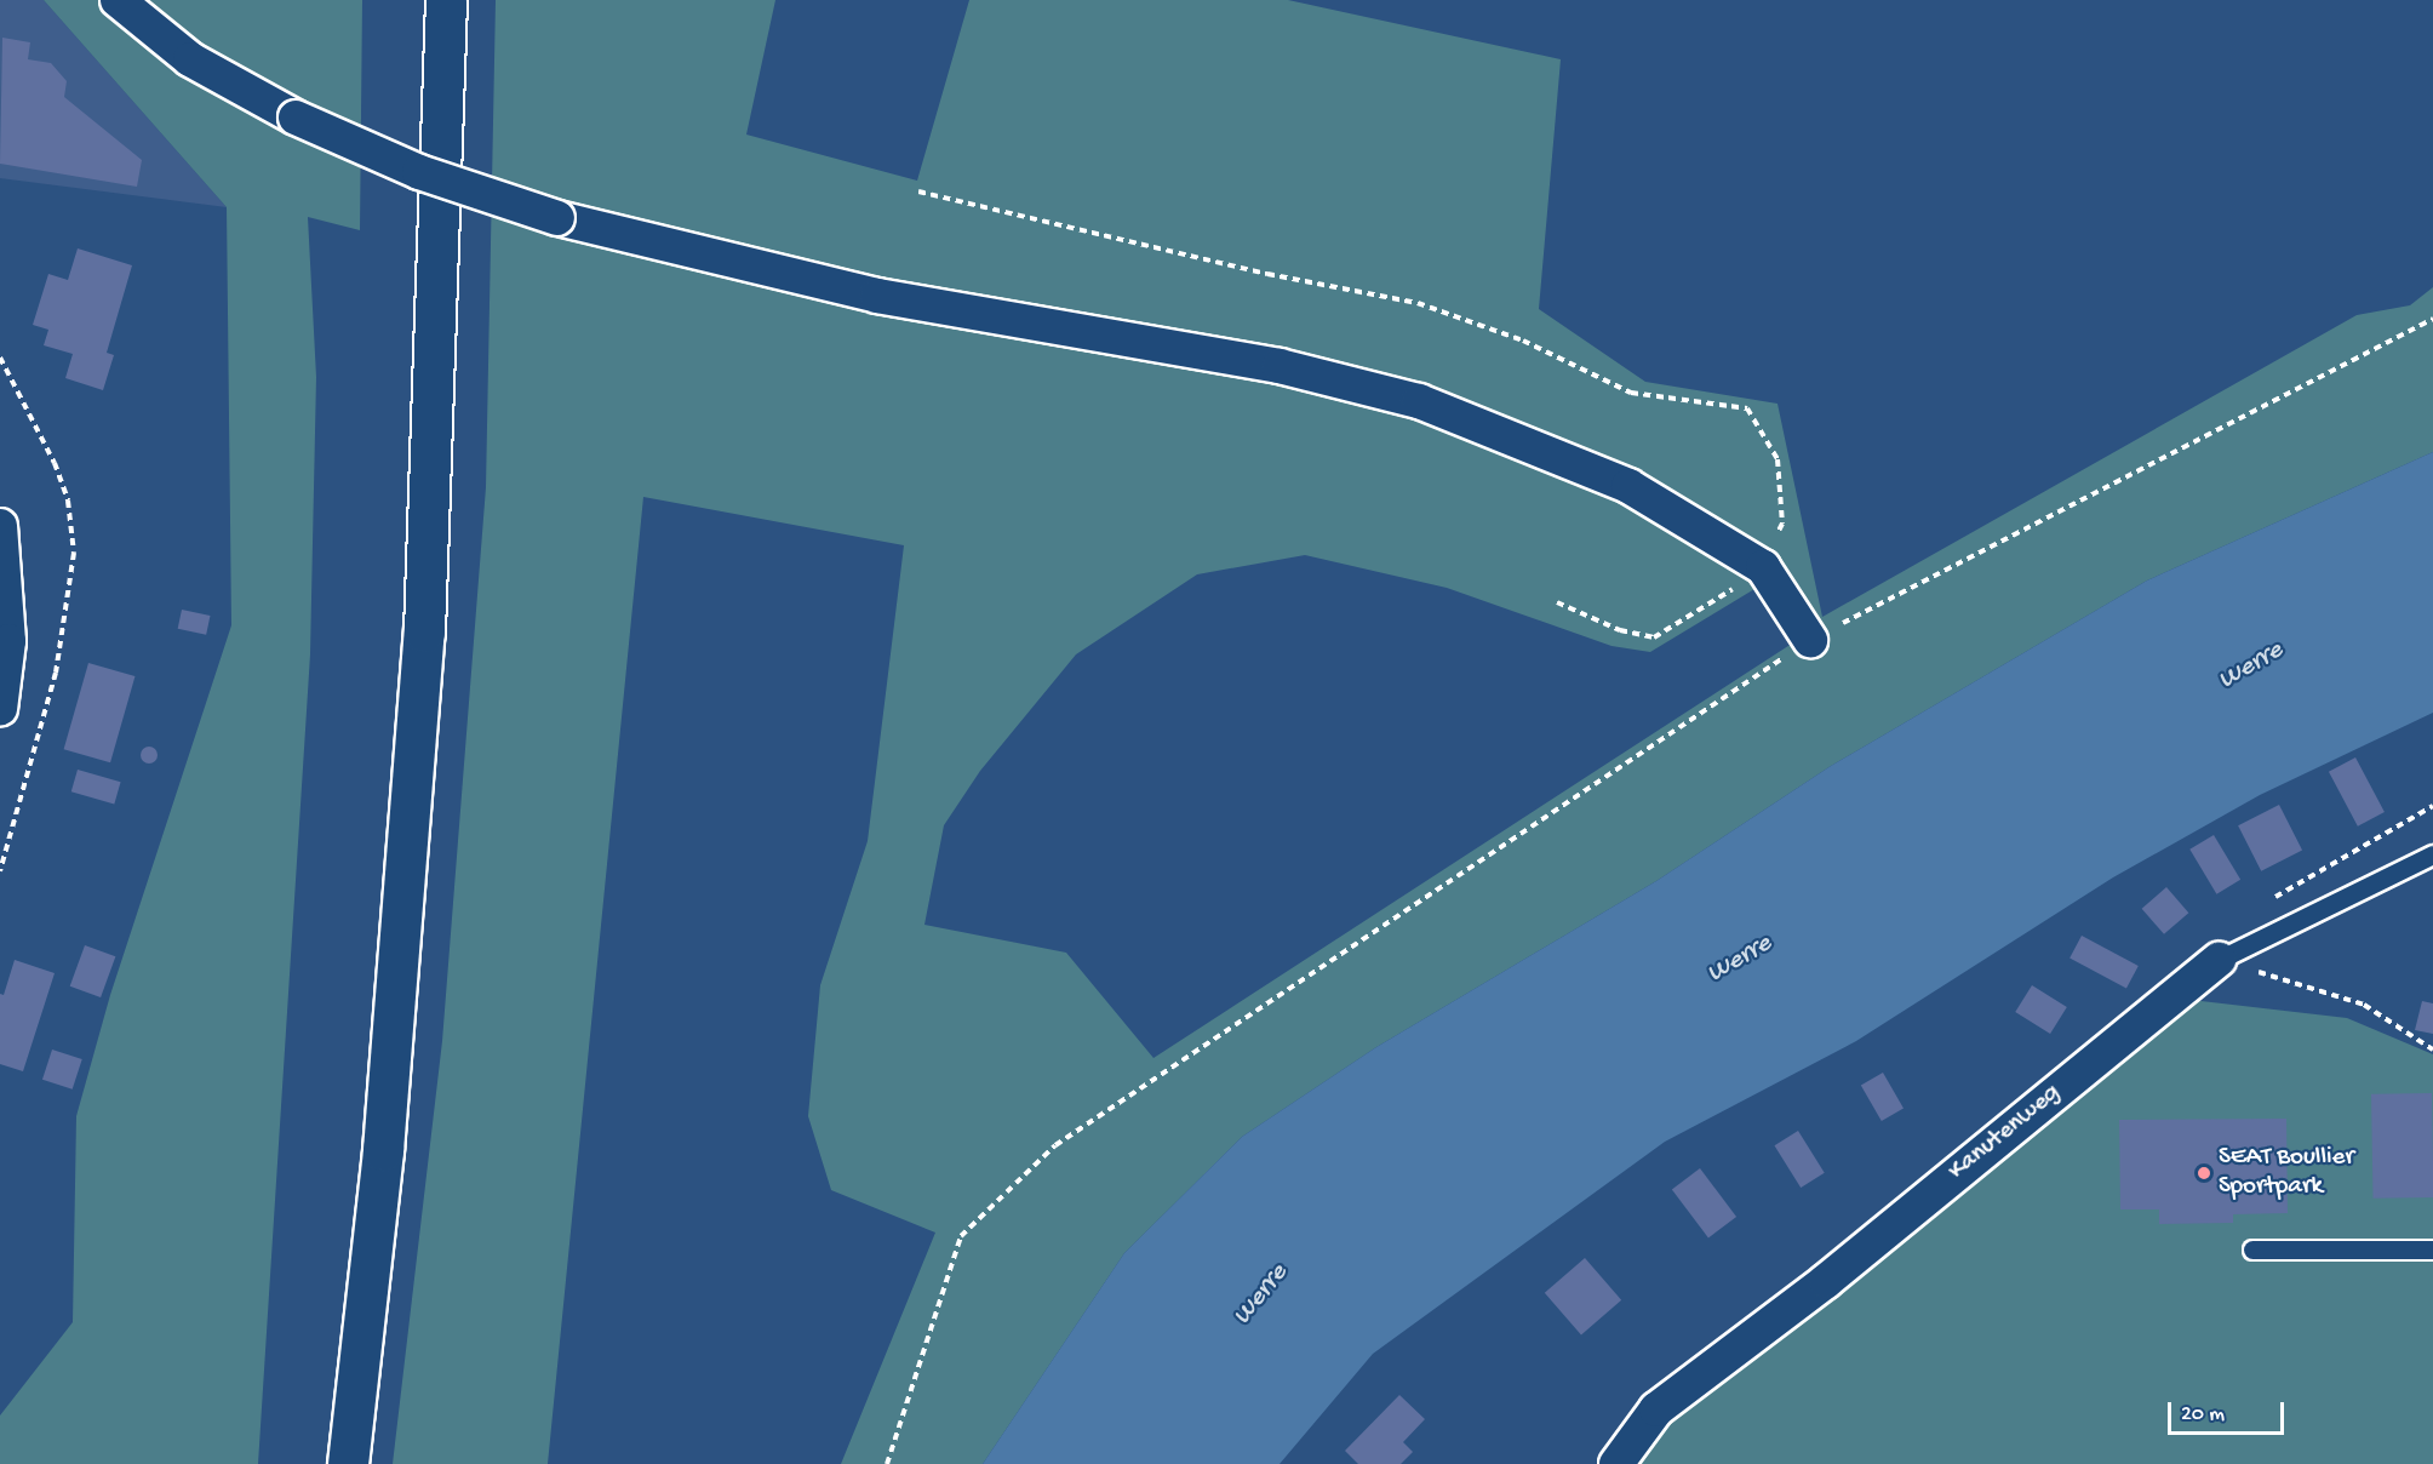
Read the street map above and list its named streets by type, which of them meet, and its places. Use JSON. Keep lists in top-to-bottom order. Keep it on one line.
{"streets":{"street":["Kanutenweg"]},"water":["Werre"],"places":["SEAT Boullier Sportpark"],"scale_bar":"20 m"}
